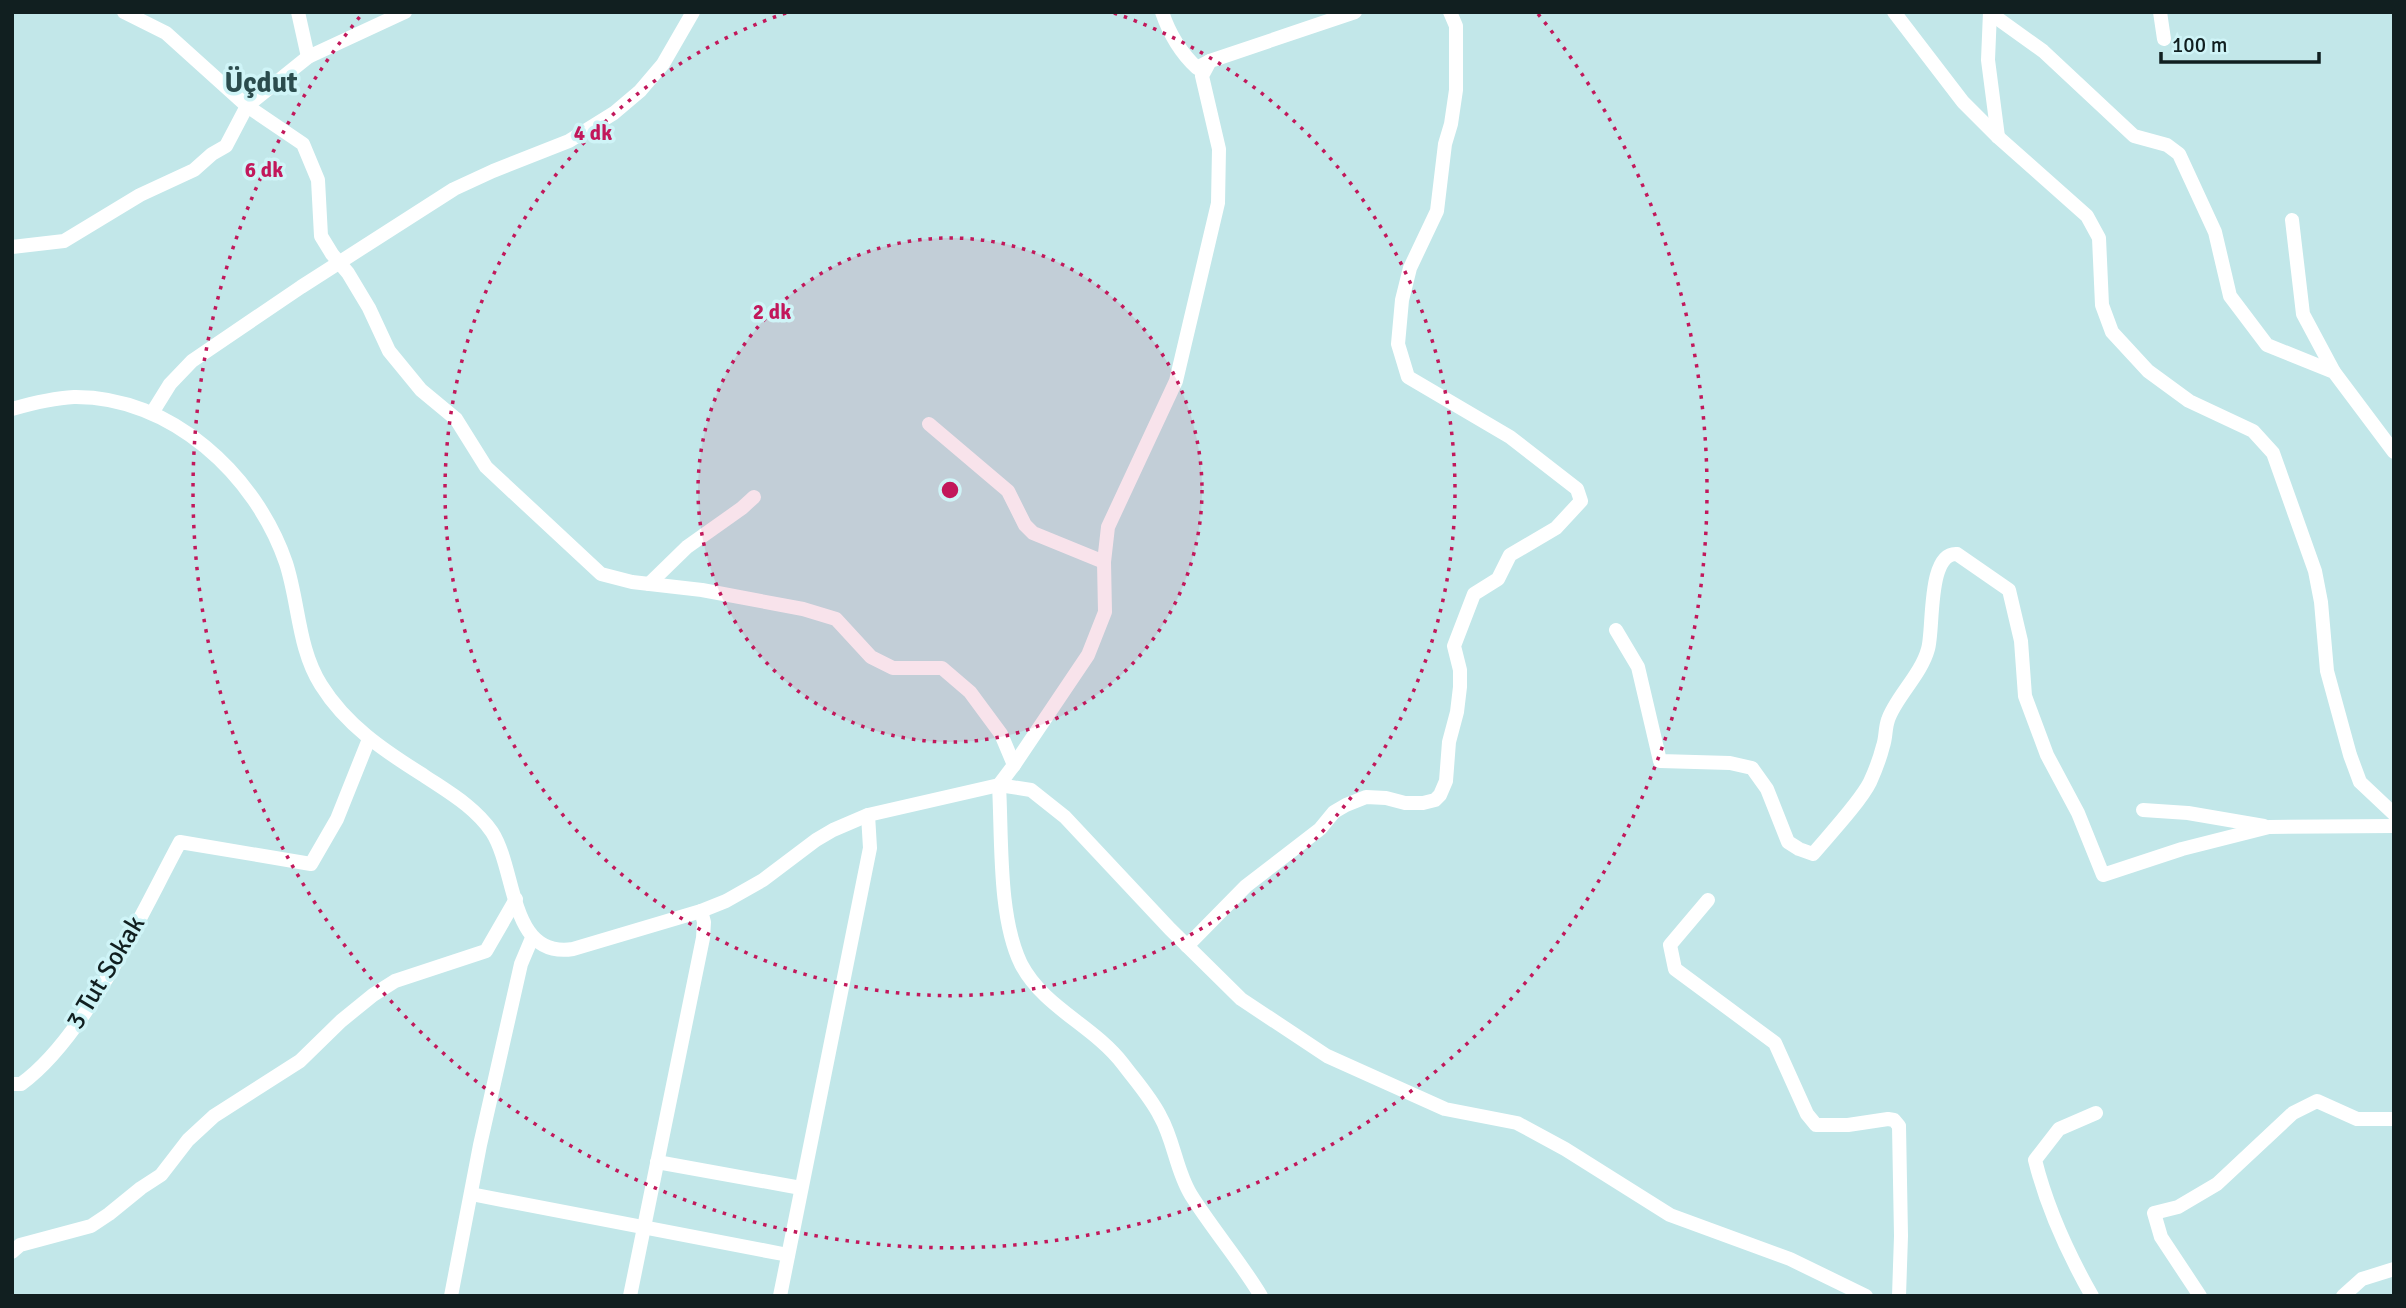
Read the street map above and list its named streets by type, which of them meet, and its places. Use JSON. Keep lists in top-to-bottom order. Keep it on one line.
{"streets":{"street":["3 Tut Sokak"]},"districts":["Üçdut"],"scale_bar":"100 m","rings":["4 dk","6 dk","2 dk"]}
